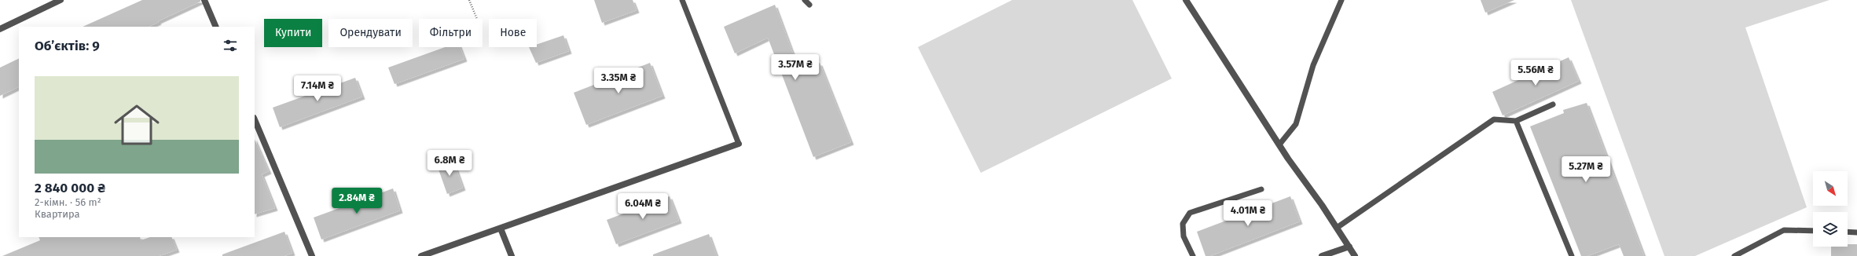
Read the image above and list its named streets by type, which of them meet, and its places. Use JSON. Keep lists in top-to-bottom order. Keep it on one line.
{"north":"bottom right","page":{"chip":["Купити","Орендувати","Фільтри","Нове"],"heading":"Об’єктів: 9","price":["3.57M ₴","5.56M ₴","3.35M ₴","7.14M ₴","6.8M ₴","5.27M ₴","2.84M ₴","6.04M ₴","4.01M ₴"],"list":[{"name":"2 840 000 ₴","note":"2-кімн. · 56 m² · Квартира"}]}}
